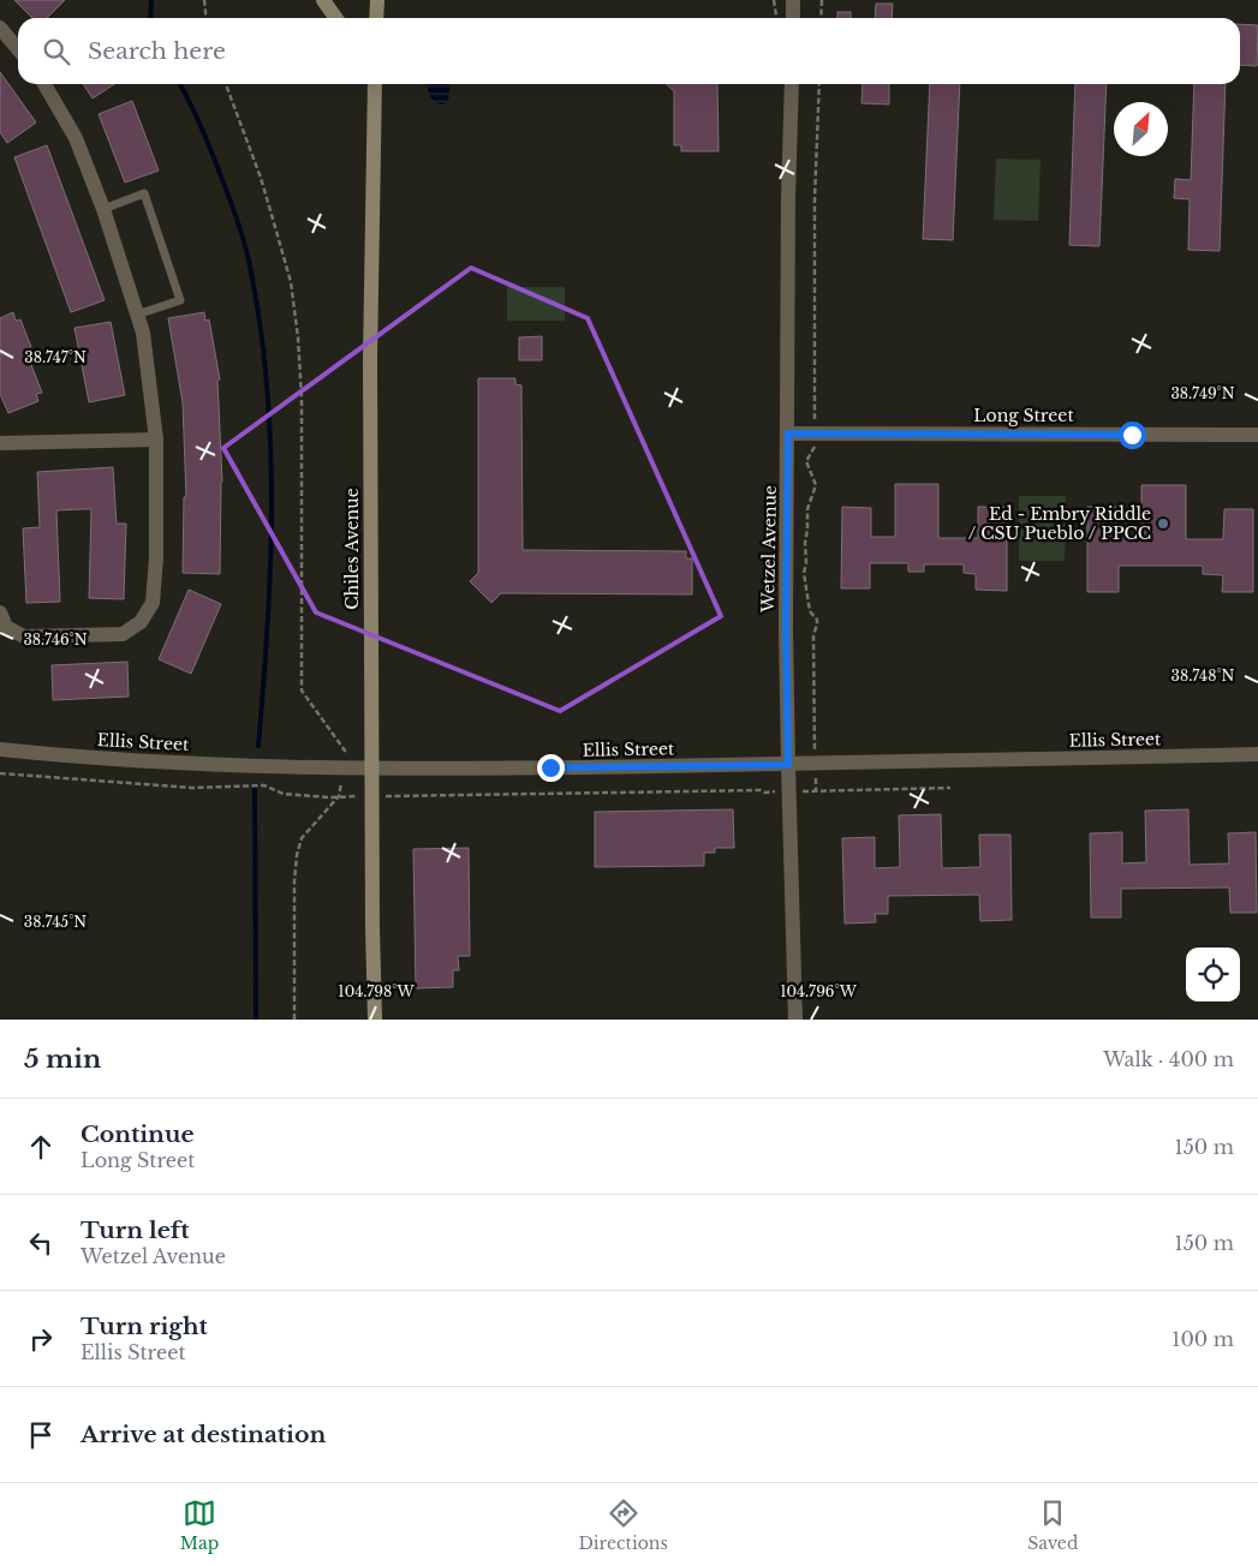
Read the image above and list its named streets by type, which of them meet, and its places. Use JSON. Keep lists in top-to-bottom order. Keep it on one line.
{"streets":{"street":["Long Street","Chiles Avenue","Wetzel Avenue","Ellis Street"]},"crossings":[["Long Street","Wetzel Avenue"],["Chiles Avenue","Ellis Street"],["Wetzel Avenue","Ellis Street"]],"places":["Ed - Embry Riddle / CSU Pueblo / PPCC"],"north":"top right","page":{"search":"Search here","heading":["5 min","Walk · 400 m"],"list":[["Continue","Long Street","150 m"],["Turn left","Wetzel Avenue","150 m"],["Turn right","Ellis Street","100 m"],"Arrive at destination"],"nav":["Map","Directions","Saved"]},"coordinates":["38.747°N","38.749°N","38.746°N","38.748°N","38.745°N","104.798°W","104.796°W"]}
